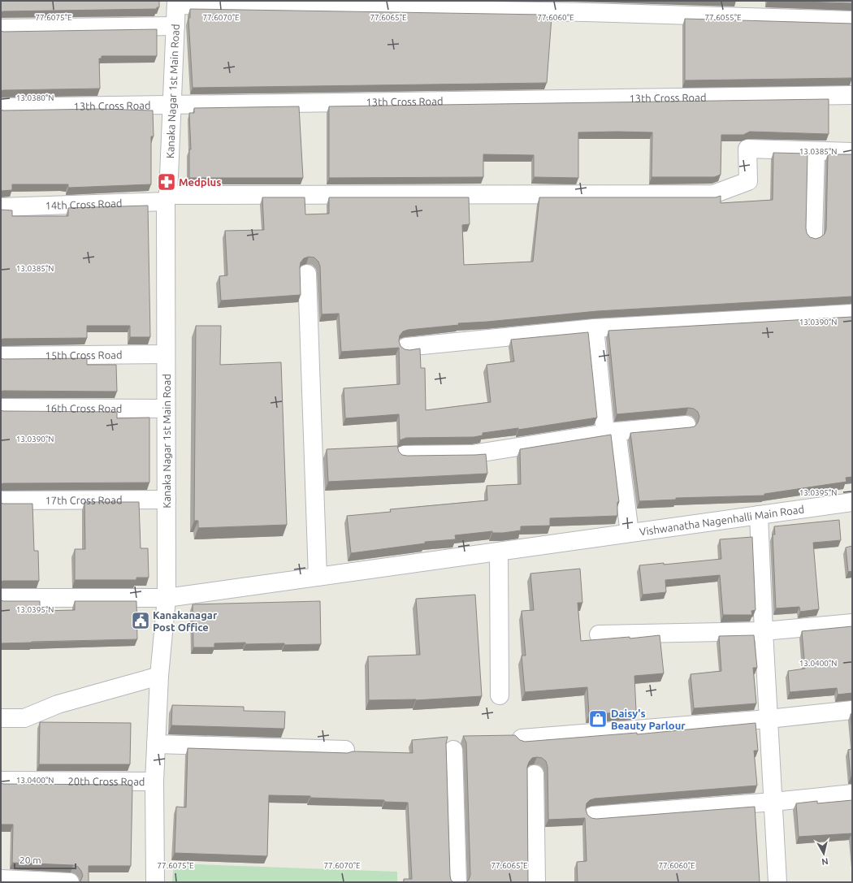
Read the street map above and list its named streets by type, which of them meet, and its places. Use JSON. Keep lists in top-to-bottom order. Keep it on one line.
{"streets":{"street":["Kanaka Nagar 1st Main Road","13th Cross Road","14th Cross Road","15th Cross Road","16th Cross Road","17th Cross Road","Vishwanatha Nagenhalli Main Road","20th Cross Road"]},"crossings":[["Kanaka Nagar 1st Main Road","13th Cross Road"],["Kanaka Nagar 1st Main Road","14th Cross Road"],["Kanaka Nagar 1st Main Road","15th Cross Road"],["Kanaka Nagar 1st Main Road","16th Cross Road"],["Kanaka Nagar 1st Main Road","17th Cross Road"],["Kanaka Nagar 1st Main Road","Vishwanatha Nagenhalli Main Road"],["Kanaka Nagar 1st Main Road","20th Cross Road"]],"places":{"pharmacy":["Medplus"],"public building":["Kanakanagar Post Office"],"shop":["Daisy's Beauty Parlour"]},"scale_bar":"20 m","north":"bottom","coordinates":["77.6075°E","77.6070°E","77.6065°E","77.6060°E","77.6055°E","13.0380°N","13.0385°N","13.0390°N","13.0395°N","13.0400°N"]}
